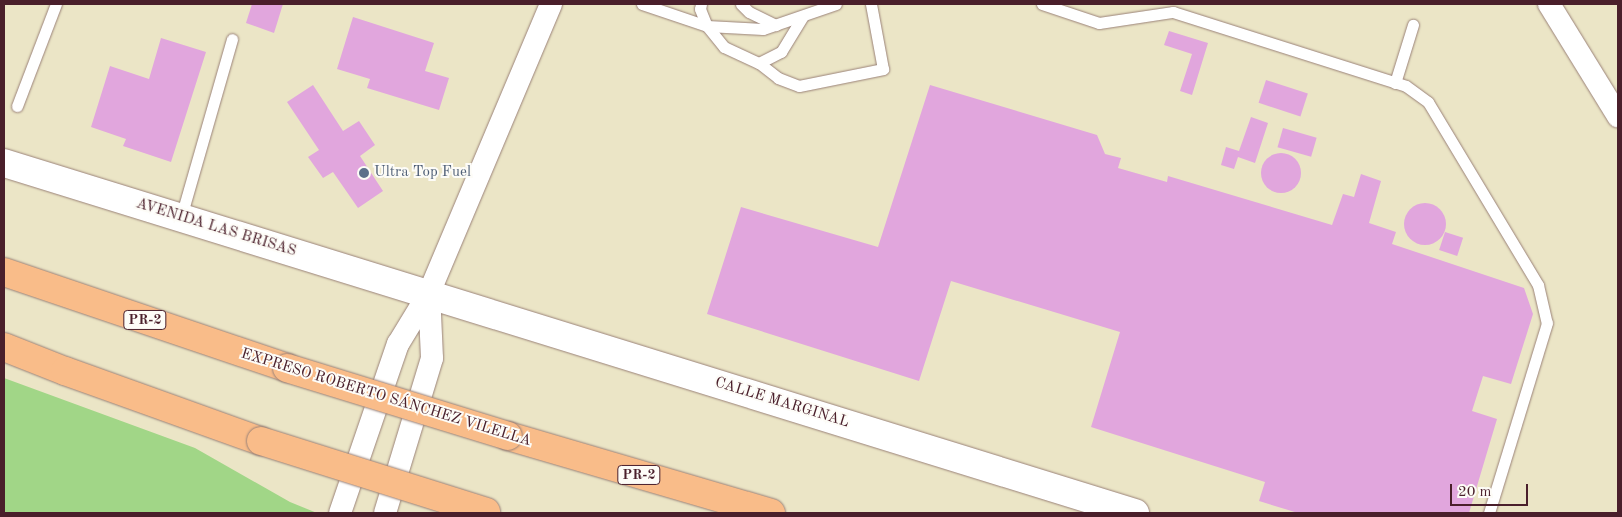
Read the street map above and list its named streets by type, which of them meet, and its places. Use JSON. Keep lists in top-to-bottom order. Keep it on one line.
{"streets":{"highway":["PR-2","EXPRESO ROBERTO SÁNCHEZ VILELLA"],"street":["AVENIDA LAS BRISAS","CALLE MARGINAL"]},"crossings":[["AVENIDA LAS BRISAS","CALLE MARGINAL"]],"places":["Ultra Top Fuel"],"scale_bar":"20 m"}
